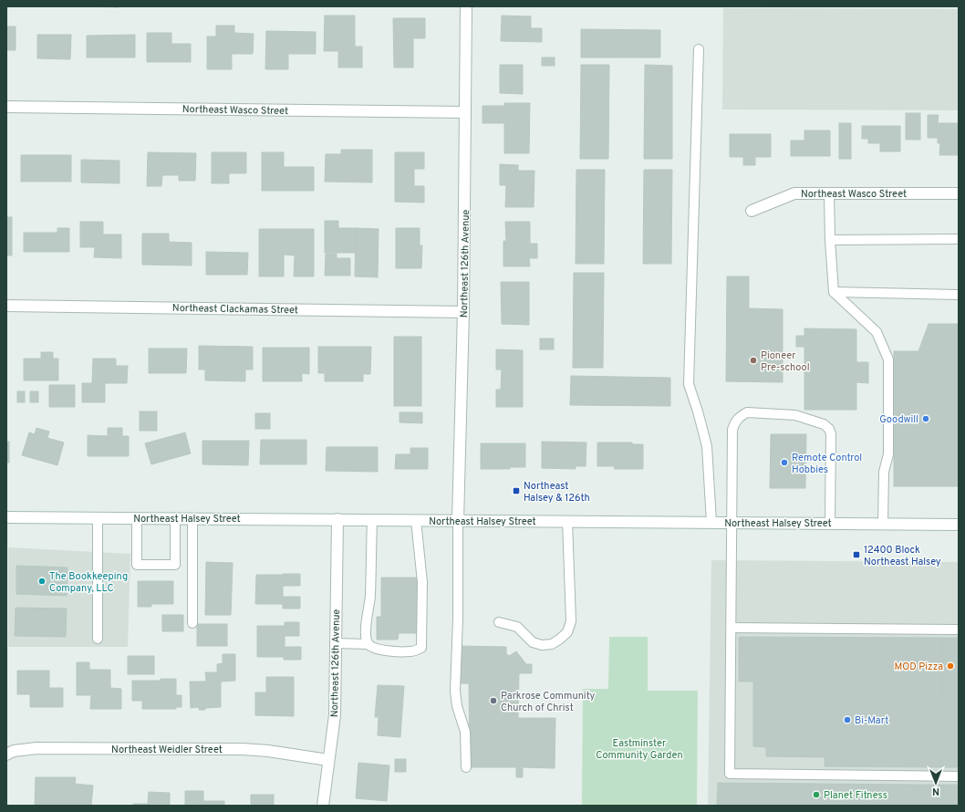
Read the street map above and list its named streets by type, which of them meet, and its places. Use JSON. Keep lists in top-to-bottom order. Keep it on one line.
{"streets":{"street":["Northeast Wasco Street","Northeast 126th Avenue","Northeast Clackamas Street","Northeast Halsey Street","Northeast Weidler Street"]},"crossings":[["Northeast Wasco Street","Northeast 126th Avenue"],["Northeast 126th Avenue","Northeast Clackamas Street"],["Northeast 126th Avenue","Northeast Halsey Street"],["Northeast 126th Avenue","Northeast Weidler Street"]],"parks":["Eastminster Community Garden"],"places":{"other":["Pioneer Pre-school","Goodwill","Remote Control Hobbies","The Bookkeeping Company, LLC","MOD Pizza","Parkrose Community Church of Christ","Bi-Mart","Planet Fitness"],"transit":["Northeast Halsey & 126th","12400 Block Northeast Halsey"]},"north":"bottom"}
